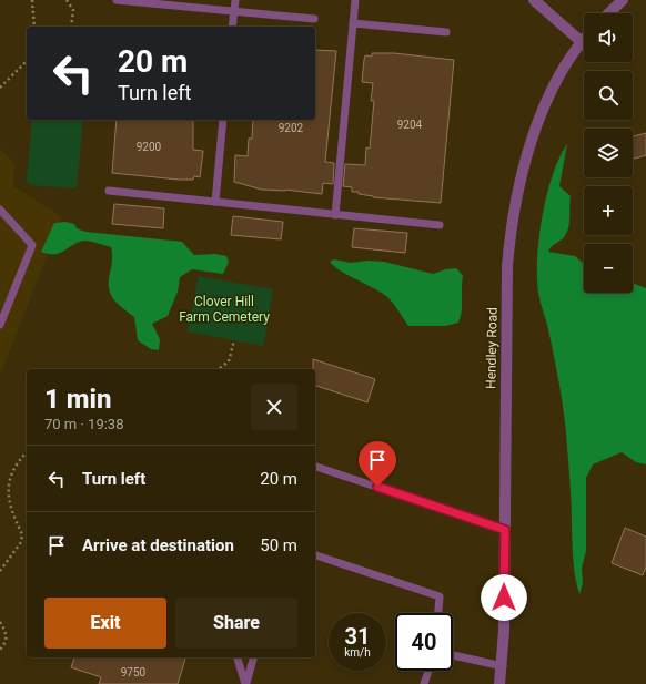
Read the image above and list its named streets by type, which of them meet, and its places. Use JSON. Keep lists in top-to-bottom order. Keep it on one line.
{"streets":{"street":["Hendley Road"]},"parks":["Clover Hill Farm Cemetery"],"house_numbers":["9204","9202","9200","9750"],"page":{"map_buttons":["+","−"],"turn":["20 m","Turn left"],"heading":["1 min","70 m · 19:38"],"list":[{"name":"Turn left","value":"20 m"},{"name":"Arrive at destination","value":"50 m"}],"buttons":["Exit","Share"],"speed":"31 km/h","limit":"40"}}
